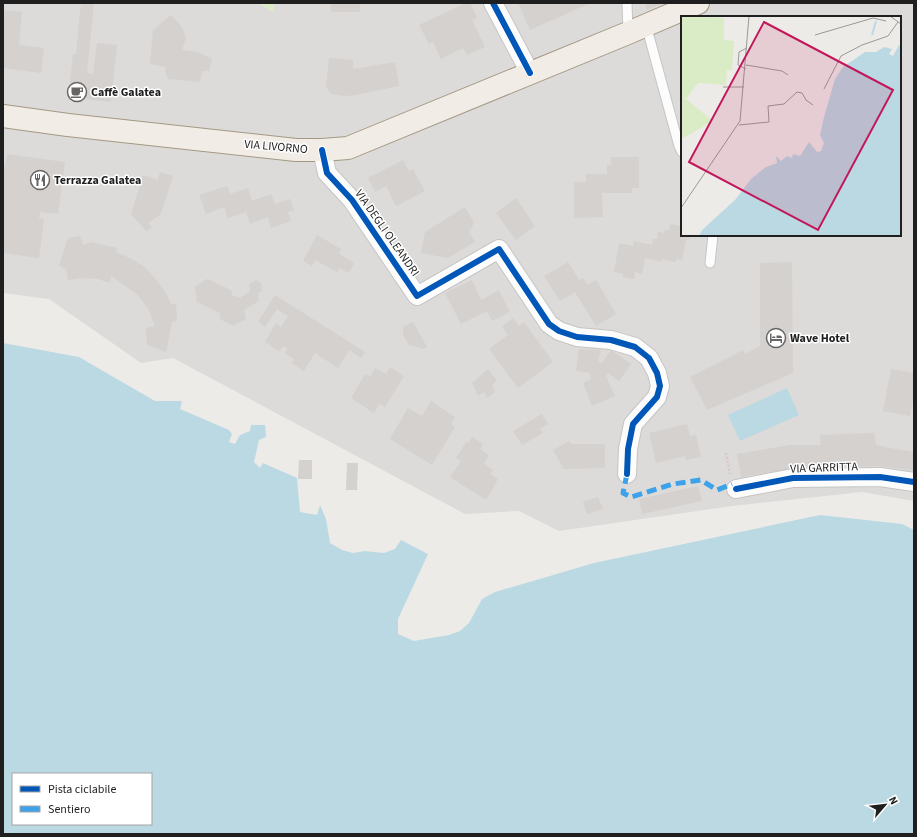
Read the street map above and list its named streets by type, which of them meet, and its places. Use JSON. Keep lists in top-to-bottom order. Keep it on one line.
{"streets":{"main road":["VIA LIVORNO"],"street":["VIA DEGLI OLEANDRI","VIA GARRITTA"]},"crossings":[["VIA LIVORNO","VIA DEGLI OLEANDRI"]],"places":{"cafe":["Caffè Galatea"],"restaurant":["Terrazza Galatea"],"hotel":["Wave Hotel"]},"legend":["Pista ciclabile","Sentiero"],"north":"top right"}
